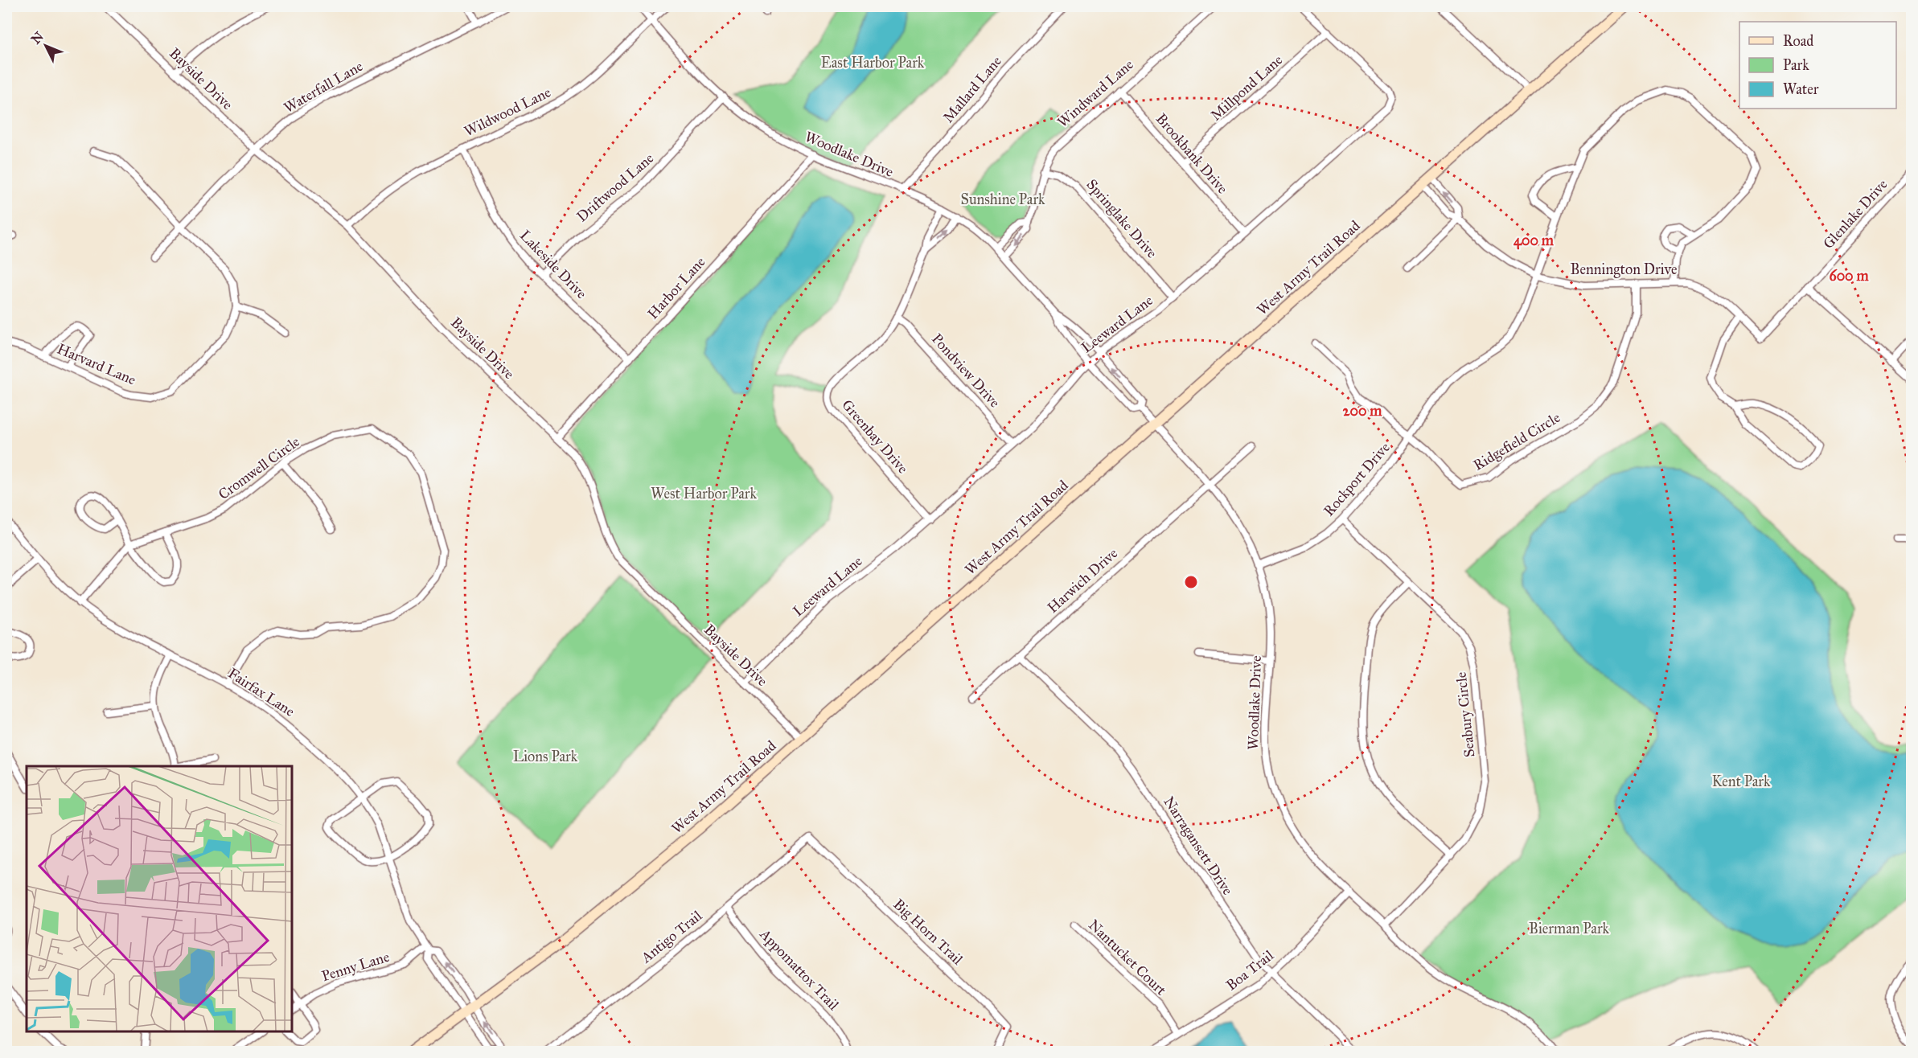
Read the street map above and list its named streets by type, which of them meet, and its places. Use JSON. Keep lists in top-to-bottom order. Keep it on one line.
{"streets":{"main road":["West Army Trail Road"],"street":["Bayside Drive","Waterfall Lane","Millpond Lane","Mallard Lane","Windward Lane","Wildwood Lane","Brookbank Drive","Woodlake Drive","Driftwood Lane","Glenlake Drive","Springlake Drive","Lakeside Drive","Bennington Drive","Harbor Lane","Leeward Lane","Harvard Lane","Pondview Drive","Greenbay Drive","Ridgefield Circle","Cromwell Circle","Rockport Drive","Harwich Drive","Fairfax Lane","Seabury Circle","Narragansett Drive","Big Horn Trail","Antigo Trail","Nantucket Court","Penny Lane","Appomattox Trail","Boa Trail"]},"crossings":[["Bayside Drive","Waterfall Lane"],["Bayside Drive","Wildwood Lane"],["Bayside Drive","West Army Trail Road"],["Bayside Drive","Harbor Lane"],["Bayside Drive","Leeward Lane"],["Waterfall Lane","Harvard Lane"],["Millpond Lane","Brookbank Drive"],["Millpond Lane","Leeward Lane"],["Mallard Lane","Woodlake Drive"],["Windward Lane","Brookbank Drive"],["Windward Lane","Woodlake Drive"],["Windward Lane","Springlake Drive"],["Wildwood Lane","Woodlake Drive"],["Wildwood Lane","Lakeside Drive"],["Brookbank Drive","Leeward Lane"],["Woodlake Drive","Driftwood Lane"],["Woodlake Drive","West Army Trail Road"],["Woodlake Drive","Harbor Lane"],["Woodlake Drive","Leeward Lane"],["Woodlake Drive","Greenbay Drive"],["Woodlake Drive","Rockport Drive"],["Woodlake Drive","Harwich Drive"],["Woodlake Drive","Seabury Circle"],["Woodlake Drive","Boa Trail"],["Driftwood Lane","Lakeside Drive"],["Glenlake Drive","Bennington Drive"],["Springlake Drive","Leeward Lane"],["Lakeside Drive","Harbor Lane"],["West Army Trail Road","Bennington Drive"],["West Army Trail Road","Fairfax Lane"],["Bennington Drive","Ridgefield Circle"],["Bennington Drive","Rockport Drive"],["Leeward Lane","Pondview Drive"],["Leeward Lane","Greenbay Drive"],["Pondview Drive","Greenbay Drive"],["Ridgefield Circle","Rockport Drive"],["Cromwell Circle","Fairfax Lane"],["Rockport Drive","Seabury Circle"],["Harwich Drive","Narragansett Drive"],["Fairfax Lane","Penny Lane"],["Narragansett Drive","Boa Trail"],["Big Horn Trail","Antigo Trail"],["Antigo Trail","Appomattox Trail"],["Nantucket Court","Boa Trail"]],"parks":["East Harbor Park","Sunshine Park","West Harbor Park","Lions Park","Kent Park","Bierman Park"],"legend":["Road","Park","Water"],"north":"top left","rings":["400 m","600 m","200 m"]}
